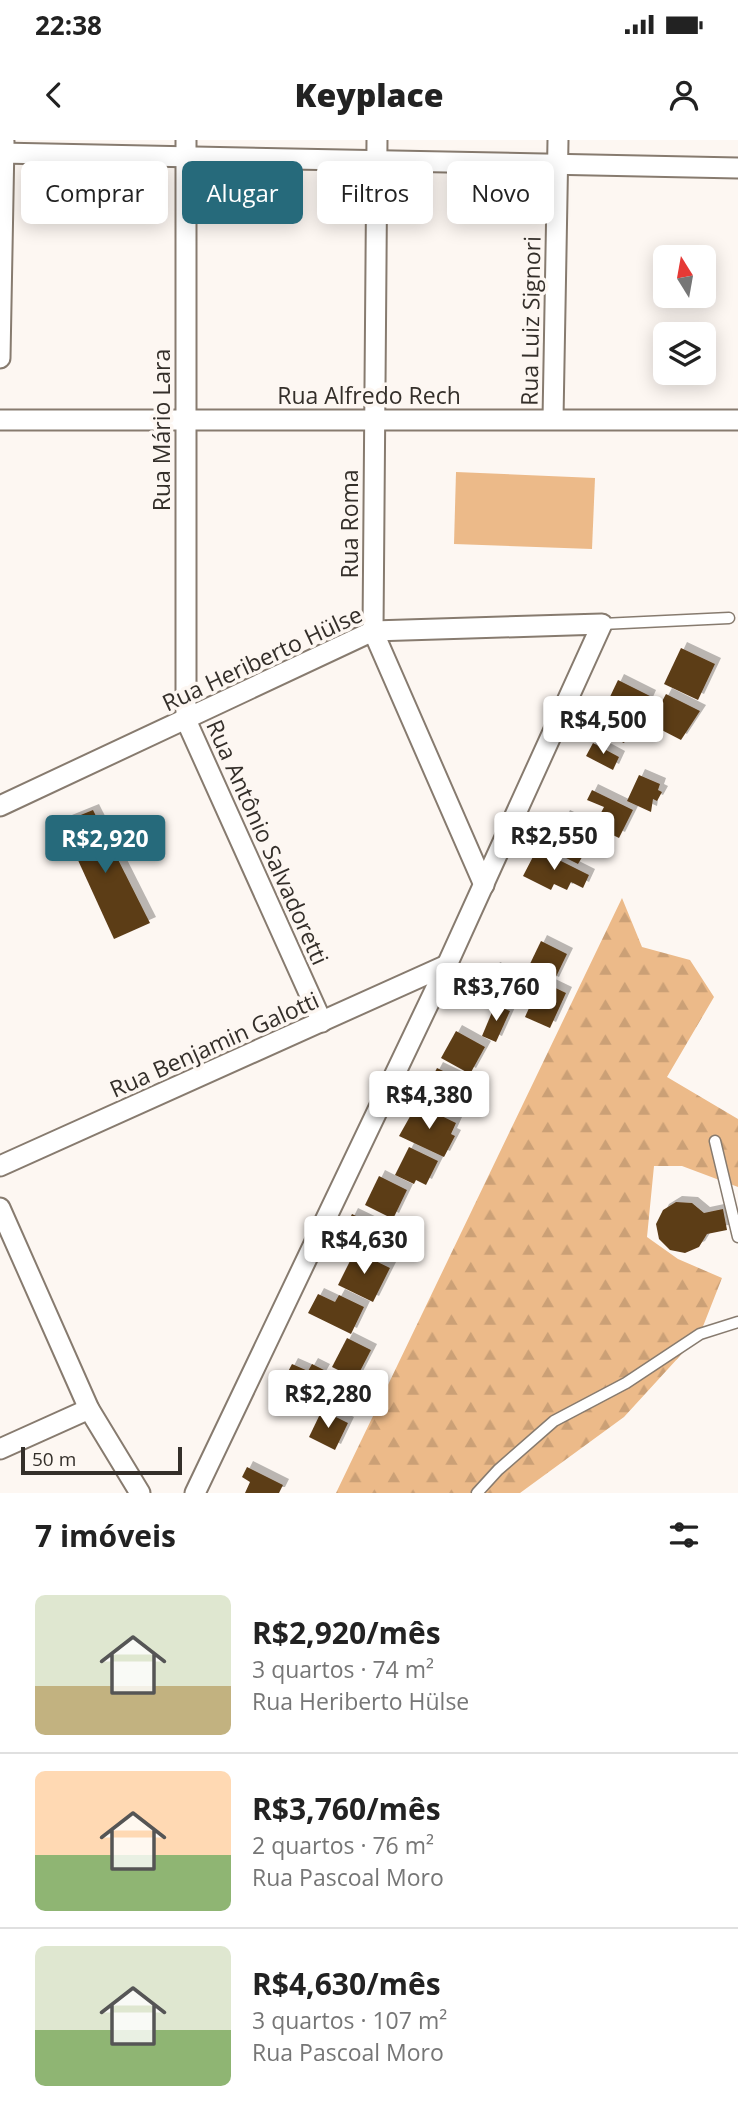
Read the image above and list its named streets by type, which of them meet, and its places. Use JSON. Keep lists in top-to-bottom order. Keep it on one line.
{"streets":{"street":["Rua Luiz Signori","Rua Alfredo Rech","Rua Mário Lara","Rua Roma","Rua Heriberto Hülse","Rua Antônio Salvadoretti","Rua Benjamin Galotti"]},"crossings":[["Rua Luiz Signori","Rua Alfredo Rech"],["Rua Alfredo Rech","Rua Mário Lara"],["Rua Alfredo Rech","Rua Roma"],["Rua Mário Lara","Rua Heriberto Hülse"],["Rua Mário Lara","Rua Antônio Salvadoretti"],["Rua Roma","Rua Heriberto Hülse"],["Rua Heriberto Hülse","Rua Antônio Salvadoretti"],["Rua Antônio Salvadoretti","Rua Benjamin Galotti"]],"scale_bar":"50 m","north":"top","page":{"status":"22:38","header":"Keyplace","chip":["Comprar","Alugar","Filtros","Novo"],"price":["R$4,500","R$2,550","R$2,920","R$3,760","R$4,380","R$4,630","R$2,280"],"scale":"50 m","heading":"7 imóveis","list":[{"name":"R$2,920/mês","note":"3 quartos · 74 m² · Rua Heriberto Hülse"},{"name":"R$3,760/mês","note":"2 quartos · 76 m² · Rua Pascoal Moro"},{"name":"R$4,630/mês","note":"3 quartos · 107 m² · Rua Pascoal Moro"}]}}
